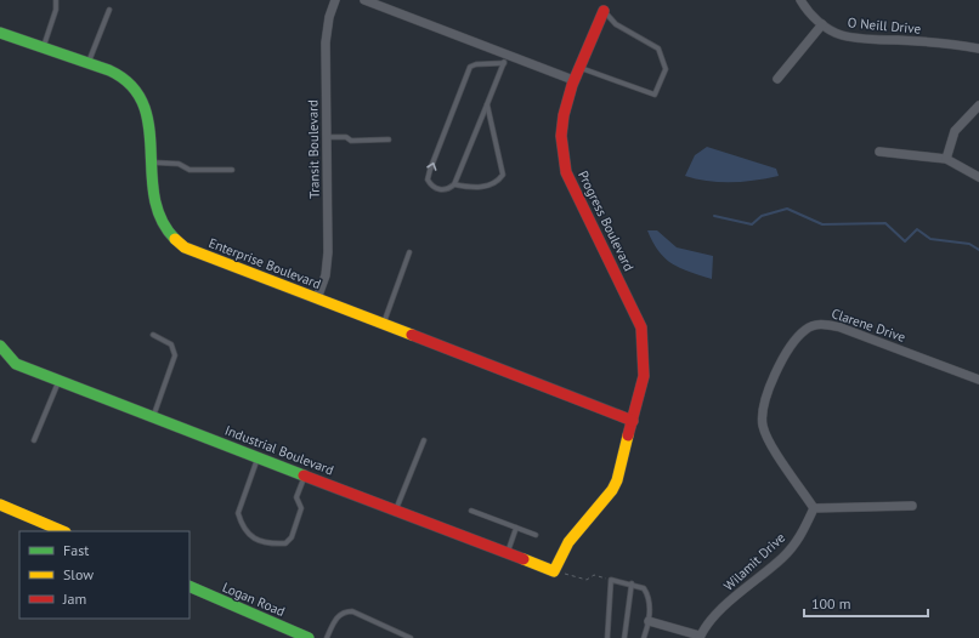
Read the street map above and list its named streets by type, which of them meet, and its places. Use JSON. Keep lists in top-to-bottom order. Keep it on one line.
{"streets":{"street":["O Neill Drive","Transit Boulevard","Progress Boulevard","Enterprise Boulevard","Clarene Drive","Industrial Boulevard","Wilamit Drive","Logan Road"]},"crossings":[["Transit Boulevard","Enterprise Boulevard"],["Progress Boulevard","Enterprise Boulevard"],["Progress Boulevard","Industrial Boulevard"],["Clarene Drive","Wilamit Drive"]],"legend":["Fast","Slow","Jam"],"scale_bar":"100 m"}
